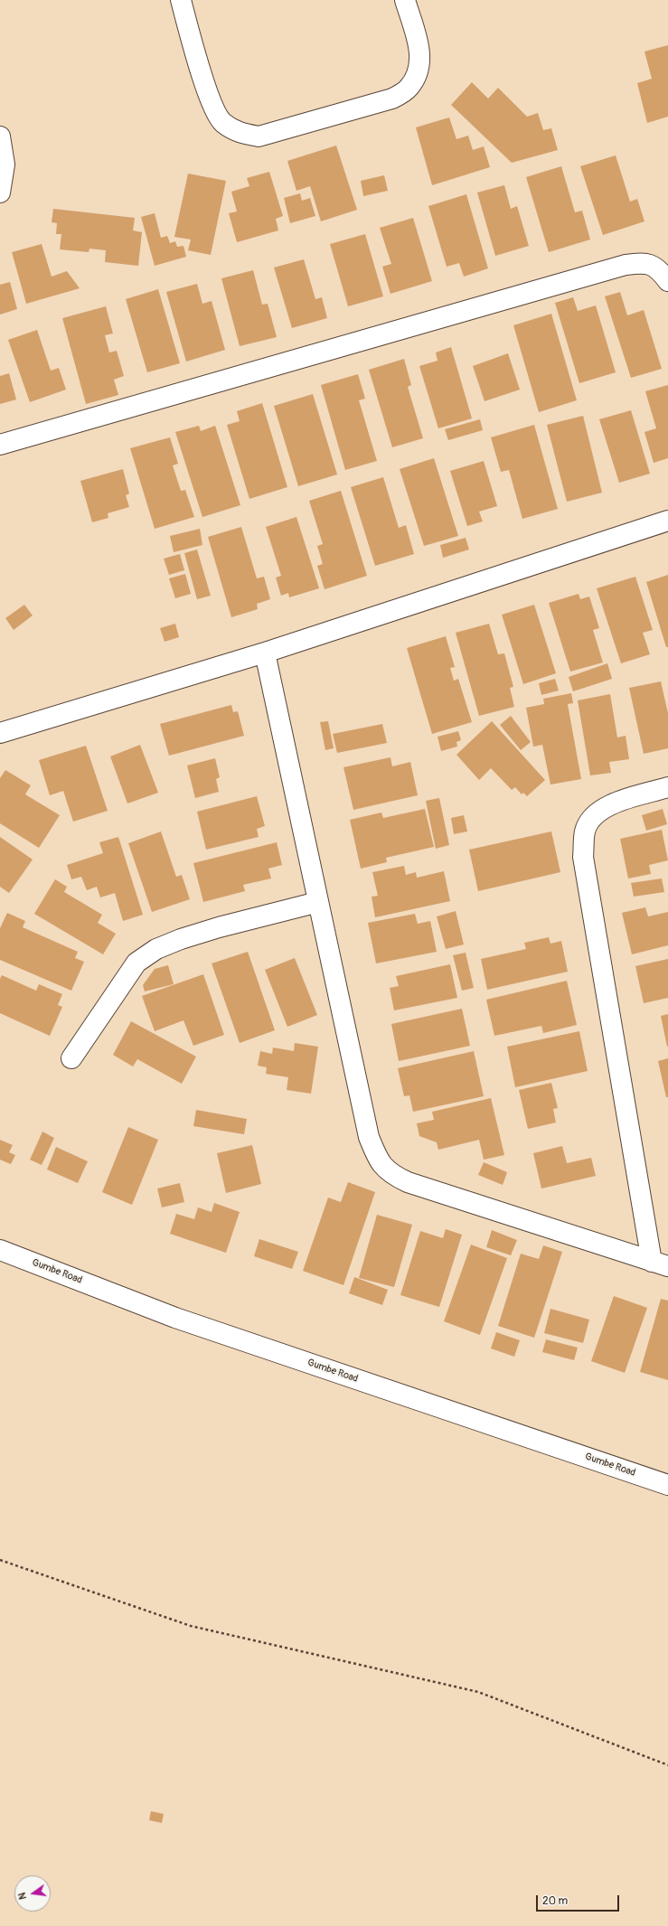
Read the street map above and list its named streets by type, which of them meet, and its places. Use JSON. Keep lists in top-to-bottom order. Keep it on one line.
{"streets":{"street":["Gumbe Road"]},"scale_bar":"20 m","north":"left"}
